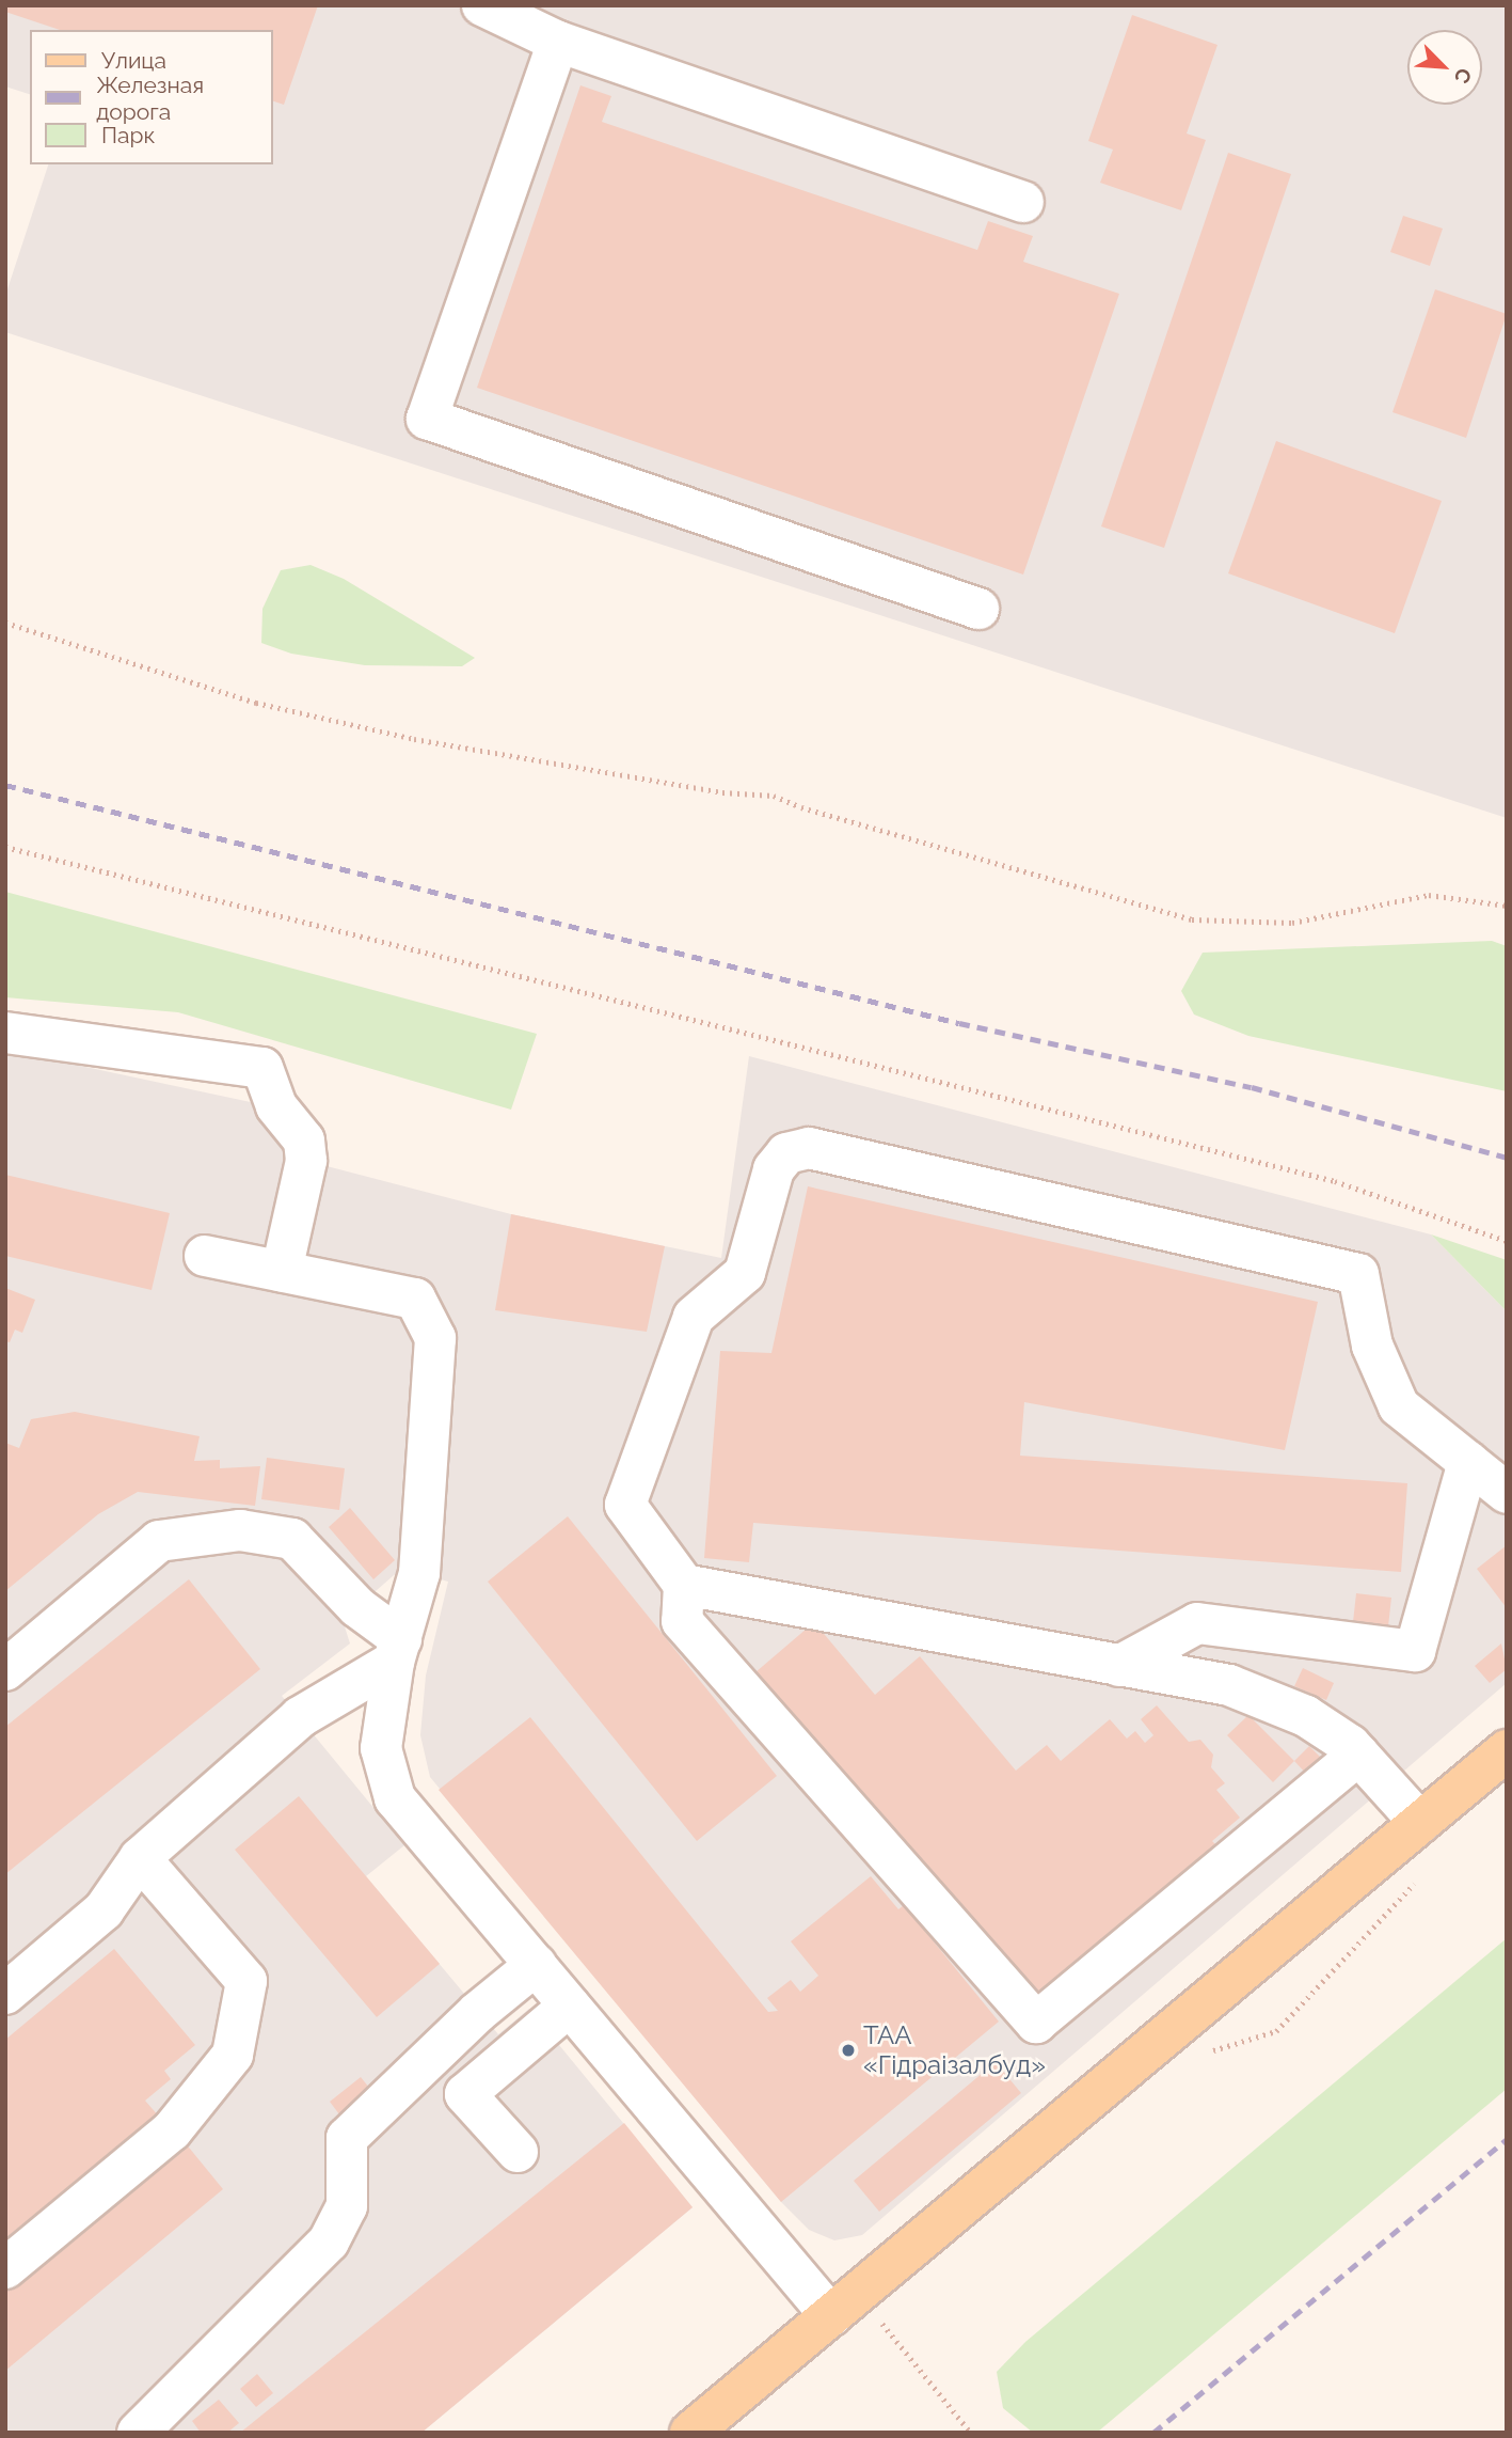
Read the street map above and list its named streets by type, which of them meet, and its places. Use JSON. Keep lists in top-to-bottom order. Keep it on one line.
{"places":["ТАА «Гідраізалбуд»"],"legend":["Улица","Железная дорога","Парк"],"north":"bottom right"}
